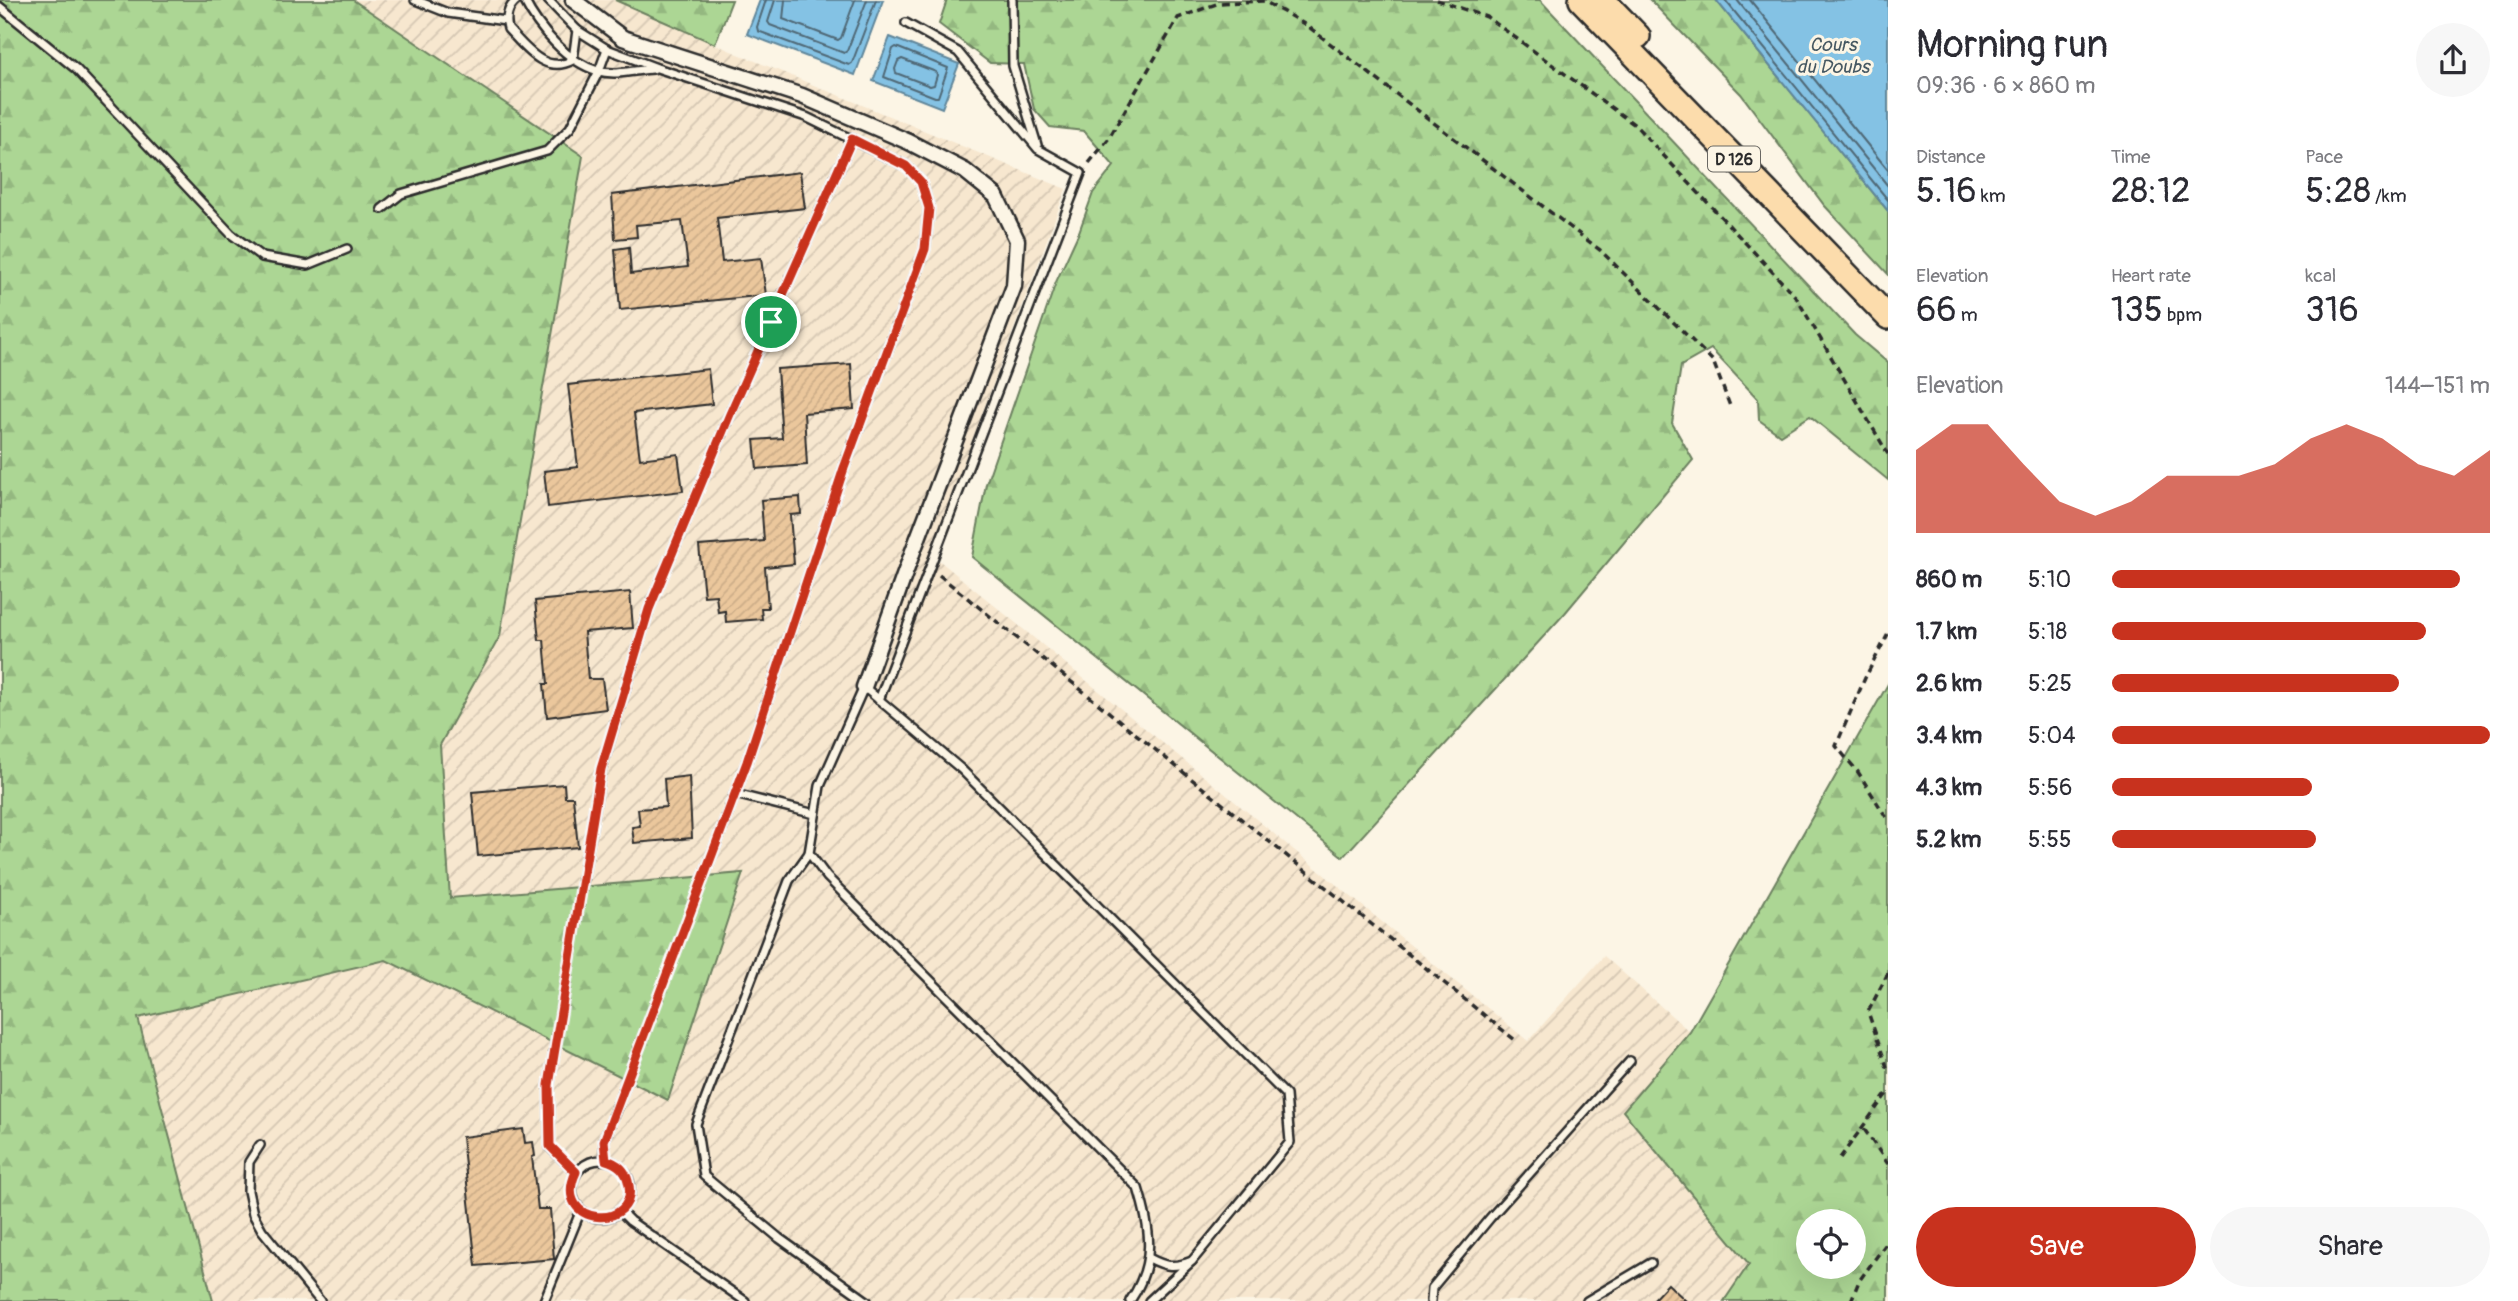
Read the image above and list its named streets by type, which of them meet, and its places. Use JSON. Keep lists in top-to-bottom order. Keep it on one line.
{"streets":{"main road":["D 126"]},"water":["Cours du Doubs"],"page":{"heading":["Morning run","09:36 · 6 × 860 m"],"stats":[["Distance","5.16 km"],["Time","28:12"],["Pace","5:28 /km"],["Elevation","66 m"],["Heart rate","135 bpm"],["kcal","316"]],"chart":["Elevation","144–151 m"],"list":[{"name":"860 m","note":"5:10"},{"name":"1.7 km","note":"5:18"},{"name":"2.6 km","note":"5:25"},{"name":"3.4 km","note":"5:04"},{"name":"4.3 km","note":"5:56"},{"name":"5.2 km","note":"5:55"}],"buttons":["Save","Share"]}}
